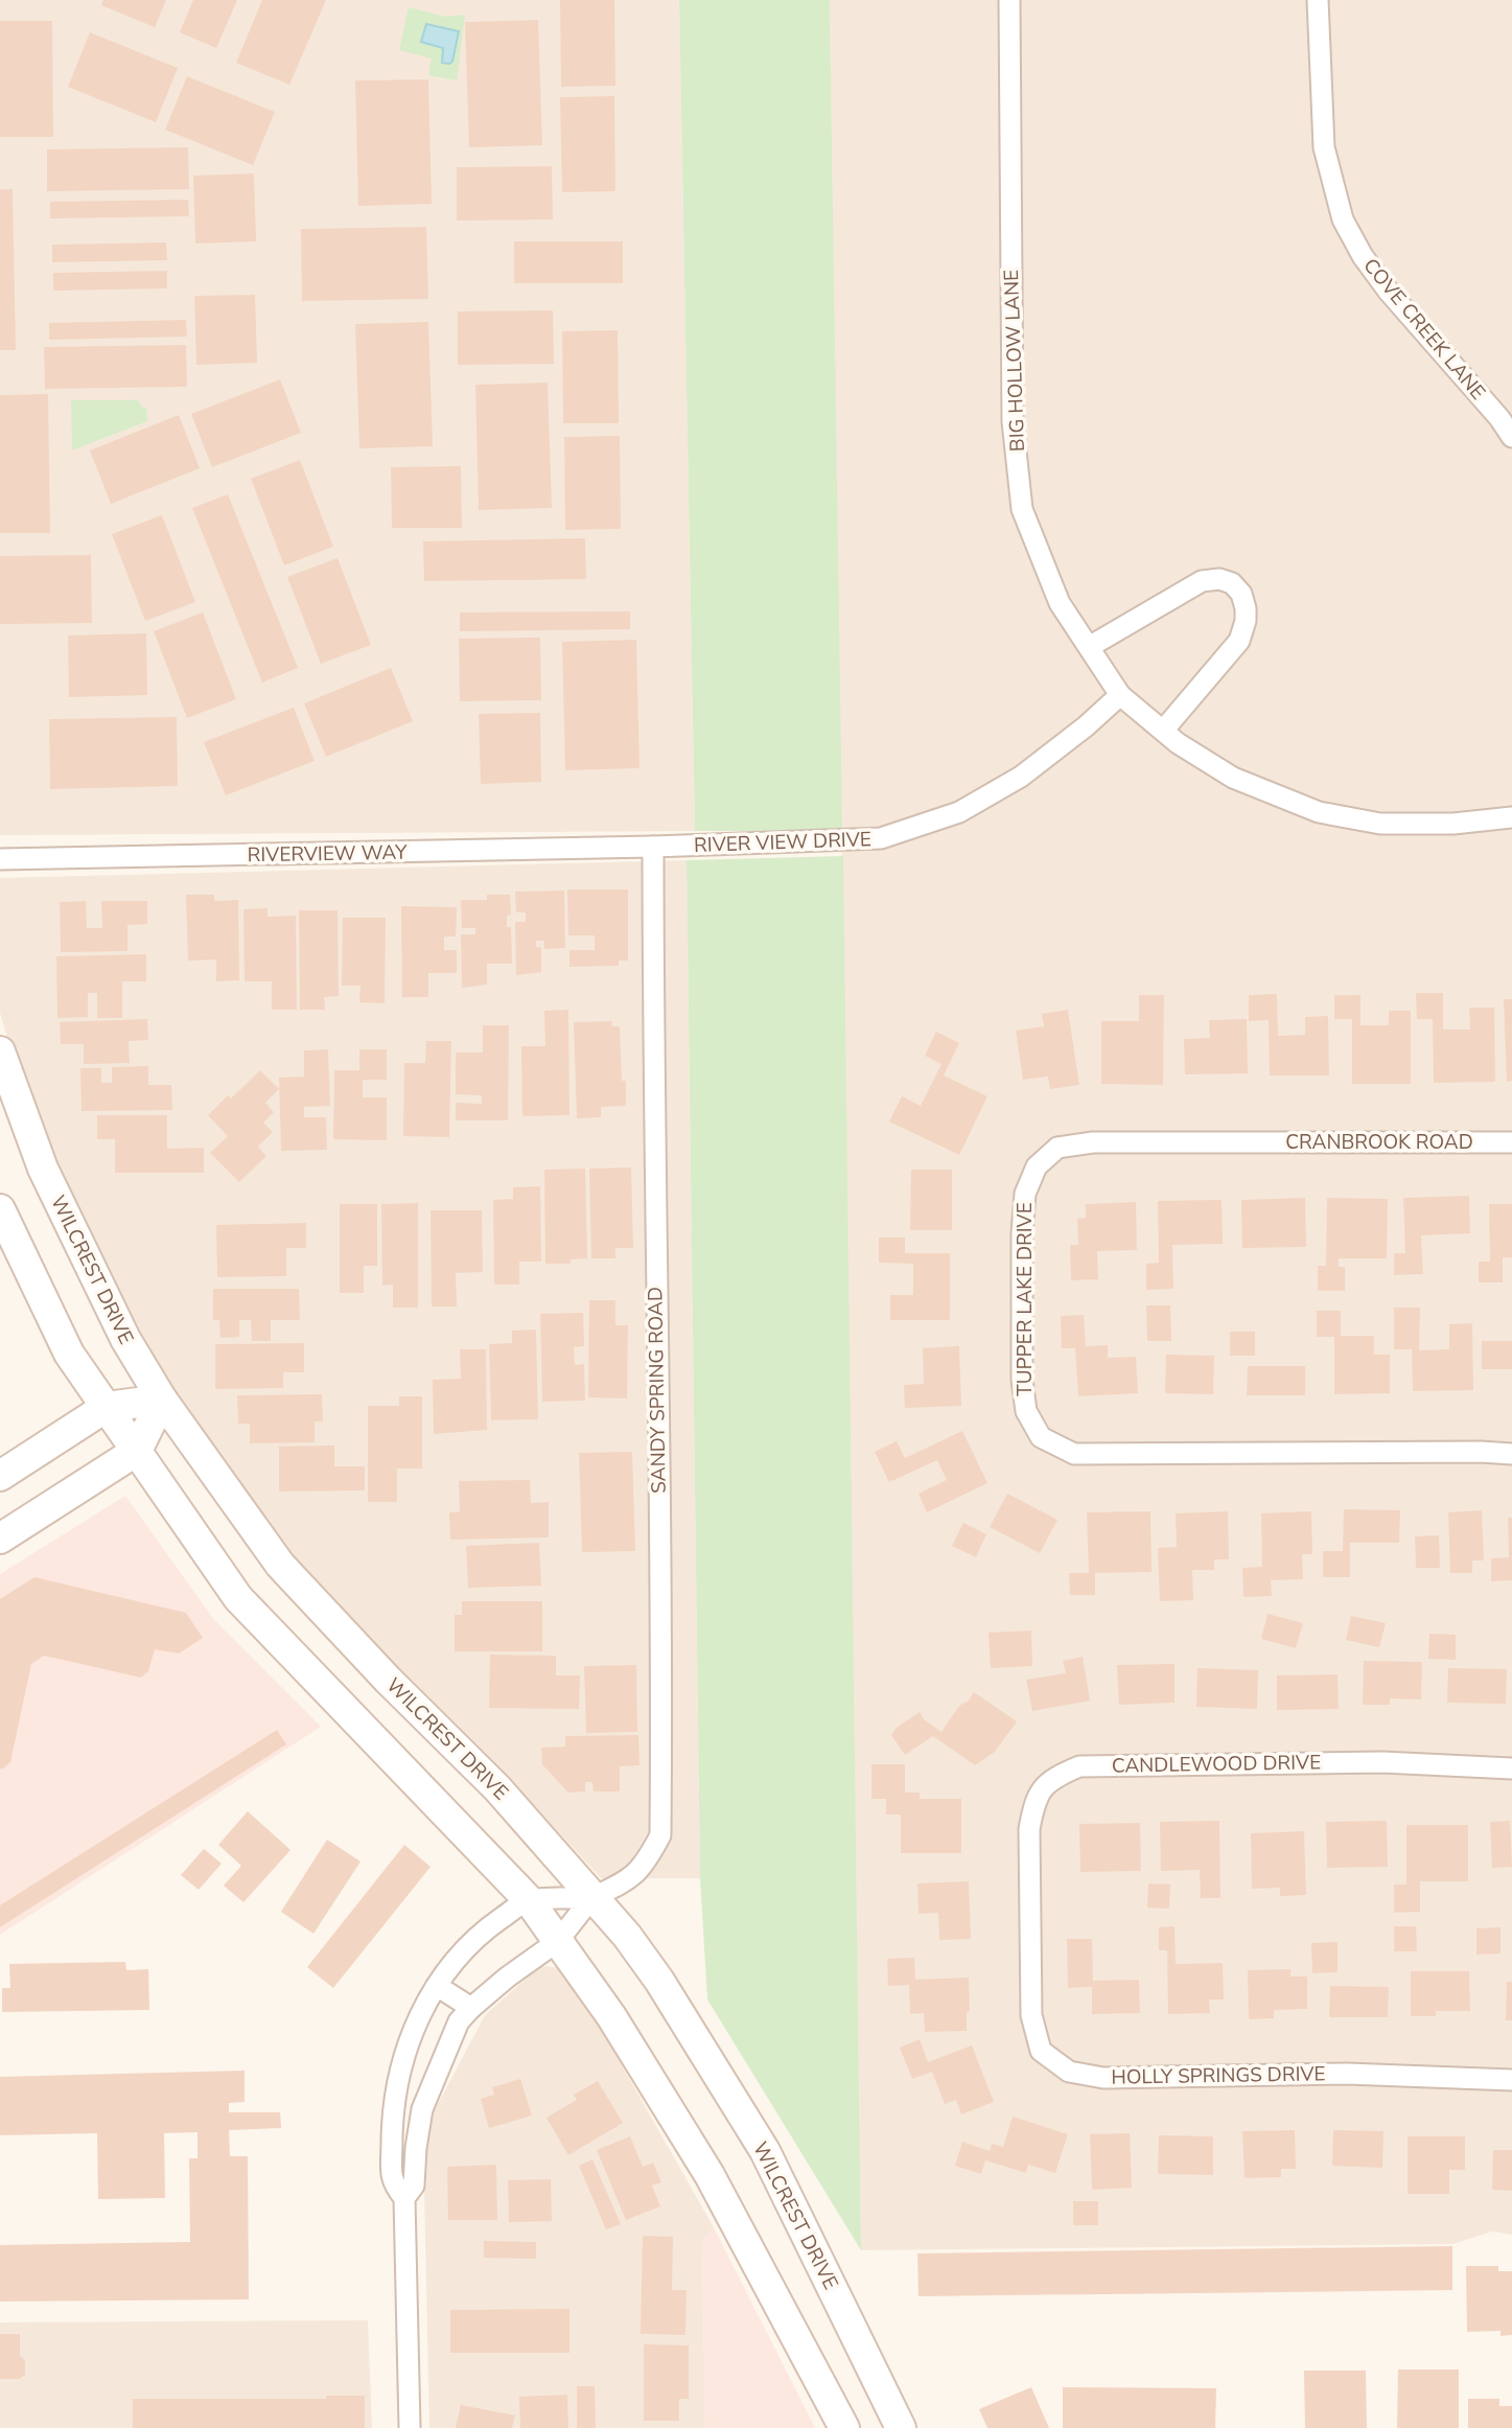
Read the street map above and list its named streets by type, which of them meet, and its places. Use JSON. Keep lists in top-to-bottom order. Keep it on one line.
{"streets":{"main road":["WILCREST DRIVE"],"street":["COVE CREEK LANE","BIG HOLLOW LANE","RIVER VIEW DRIVE","RIVERVIEW WAY","CRANBROOK ROAD","TUPPER LAKE DRIVE","SANDY SPRING ROAD","CANDLEWOOD DRIVE","HOLLY SPRINGS DRIVE"]},"crossings":[["BIG HOLLOW LANE","RIVER VIEW DRIVE"],["RIVER VIEW DRIVE","RIVERVIEW WAY"],["RIVER VIEW DRIVE","SANDY SPRING ROAD"],["RIVERVIEW WAY","SANDY SPRING ROAD"],["CRANBROOK ROAD","TUPPER LAKE DRIVE"],["WILCREST DRIVE","SANDY SPRING ROAD"],["CANDLEWOOD DRIVE","HOLLY SPRINGS DRIVE"]]}
